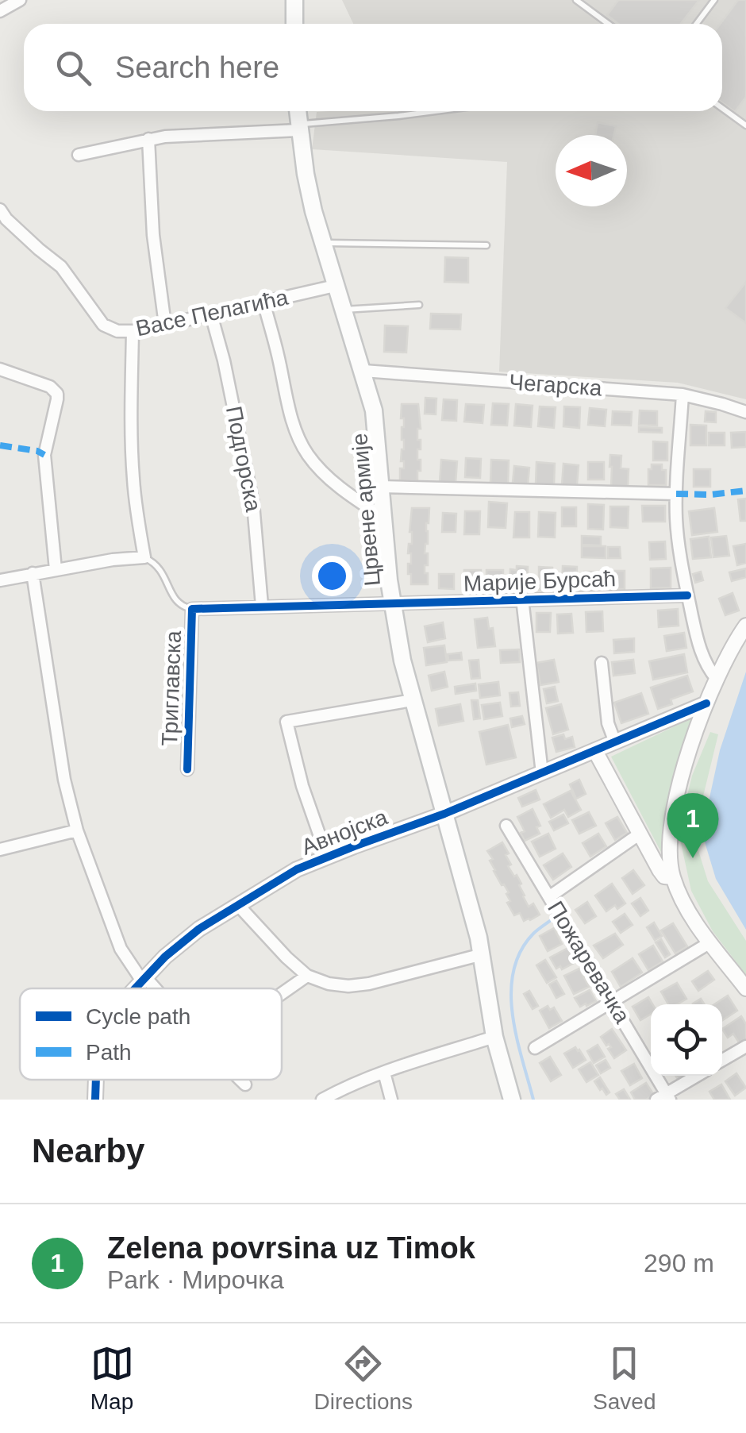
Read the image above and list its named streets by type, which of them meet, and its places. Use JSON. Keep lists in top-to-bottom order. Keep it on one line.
{"streets":{"main road":["Црвене армије"],"street":["Васе Пелагића","Чегарска","Подгорска","Марије Бурсаћ","Триглавска","Авнојска","Пожаревачка"]},"crossings":[["Васе Пелагића","Подгорска"],["Васе Пелагића","Црвене армије"],["Чегарска","Црвене армије"],["Подгорска","Марије Бурсаћ"],["Црвене армије","Марије Бурсаћ"],["Црвене армије","Авнојска"],["Марије Бурсаћ","Триглавска"]],"legend":["Cycle path","Path"],"north":"left","page":{"search":"Search here","pins":"1","heading":"Nearby","list":[{"mark":"1","name":"Zelena povrsina uz Timok","note":"Park · Мирочка","value":"290 m"}],"nav":["Map","Directions","Saved"]}}
